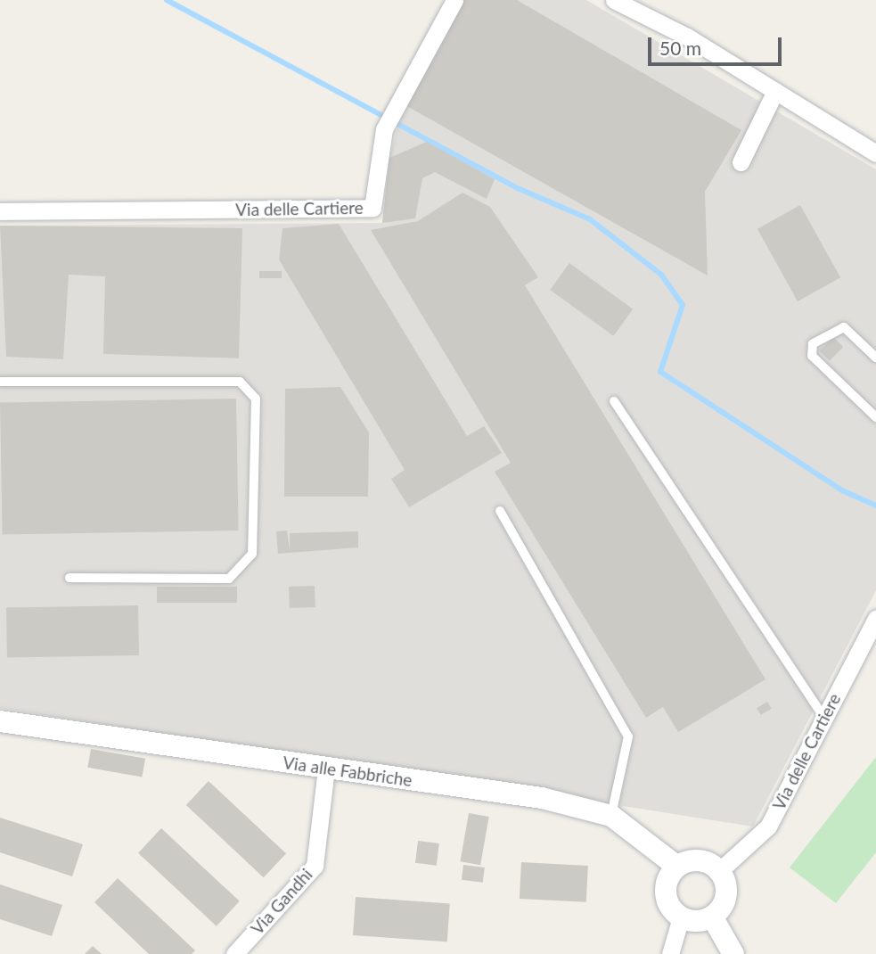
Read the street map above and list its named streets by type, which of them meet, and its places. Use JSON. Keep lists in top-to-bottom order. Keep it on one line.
{"streets":{"street":["Via delle Cartiere","Via alle Fabbriche","Via Gandhi"]},"crossings":[["Via delle Cartiere","Via alle Fabbriche"],["Via alle Fabbriche","Via Gandhi"]],"scale_bar":"50 m"}
